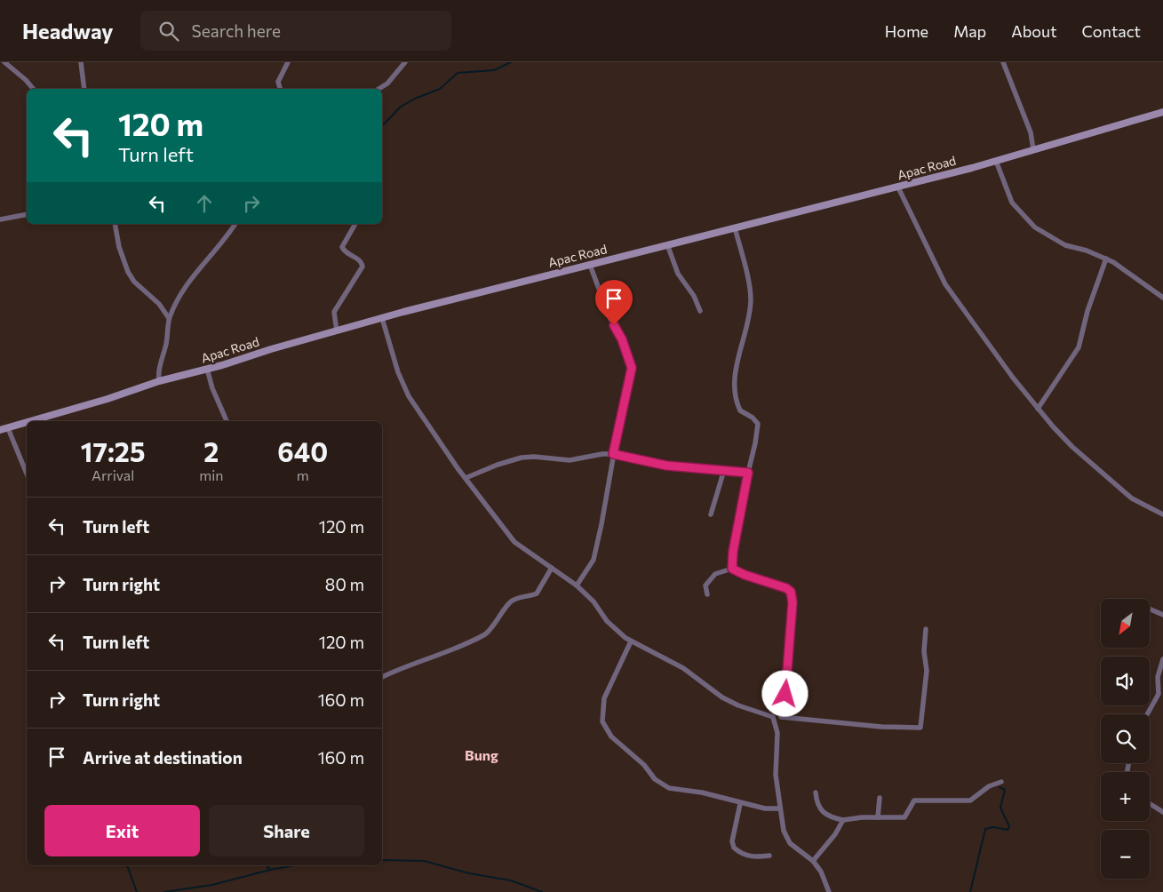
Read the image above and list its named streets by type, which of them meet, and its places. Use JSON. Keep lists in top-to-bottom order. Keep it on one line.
{"streets":{"main road":["Apac Road"]},"districts":["Bung"],"north":"bottom left","page":{"header":"Headway","search":"Search here","nav":["Home","Map","About","Contact"],"turn":["120 m","Turn left"],"eta":["17:25","Arrival","2","min","640","m"],"list":[{"name":"Turn left","value":"120 m"},{"name":"Turn right","value":"80 m"},{"name":"Turn left","value":"120 m"},{"name":"Turn right","value":"160 m"},{"name":"Arrive at destination","value":"160 m"}],"map_buttons":["+","−"],"buttons":["Exit","Share"]}}
